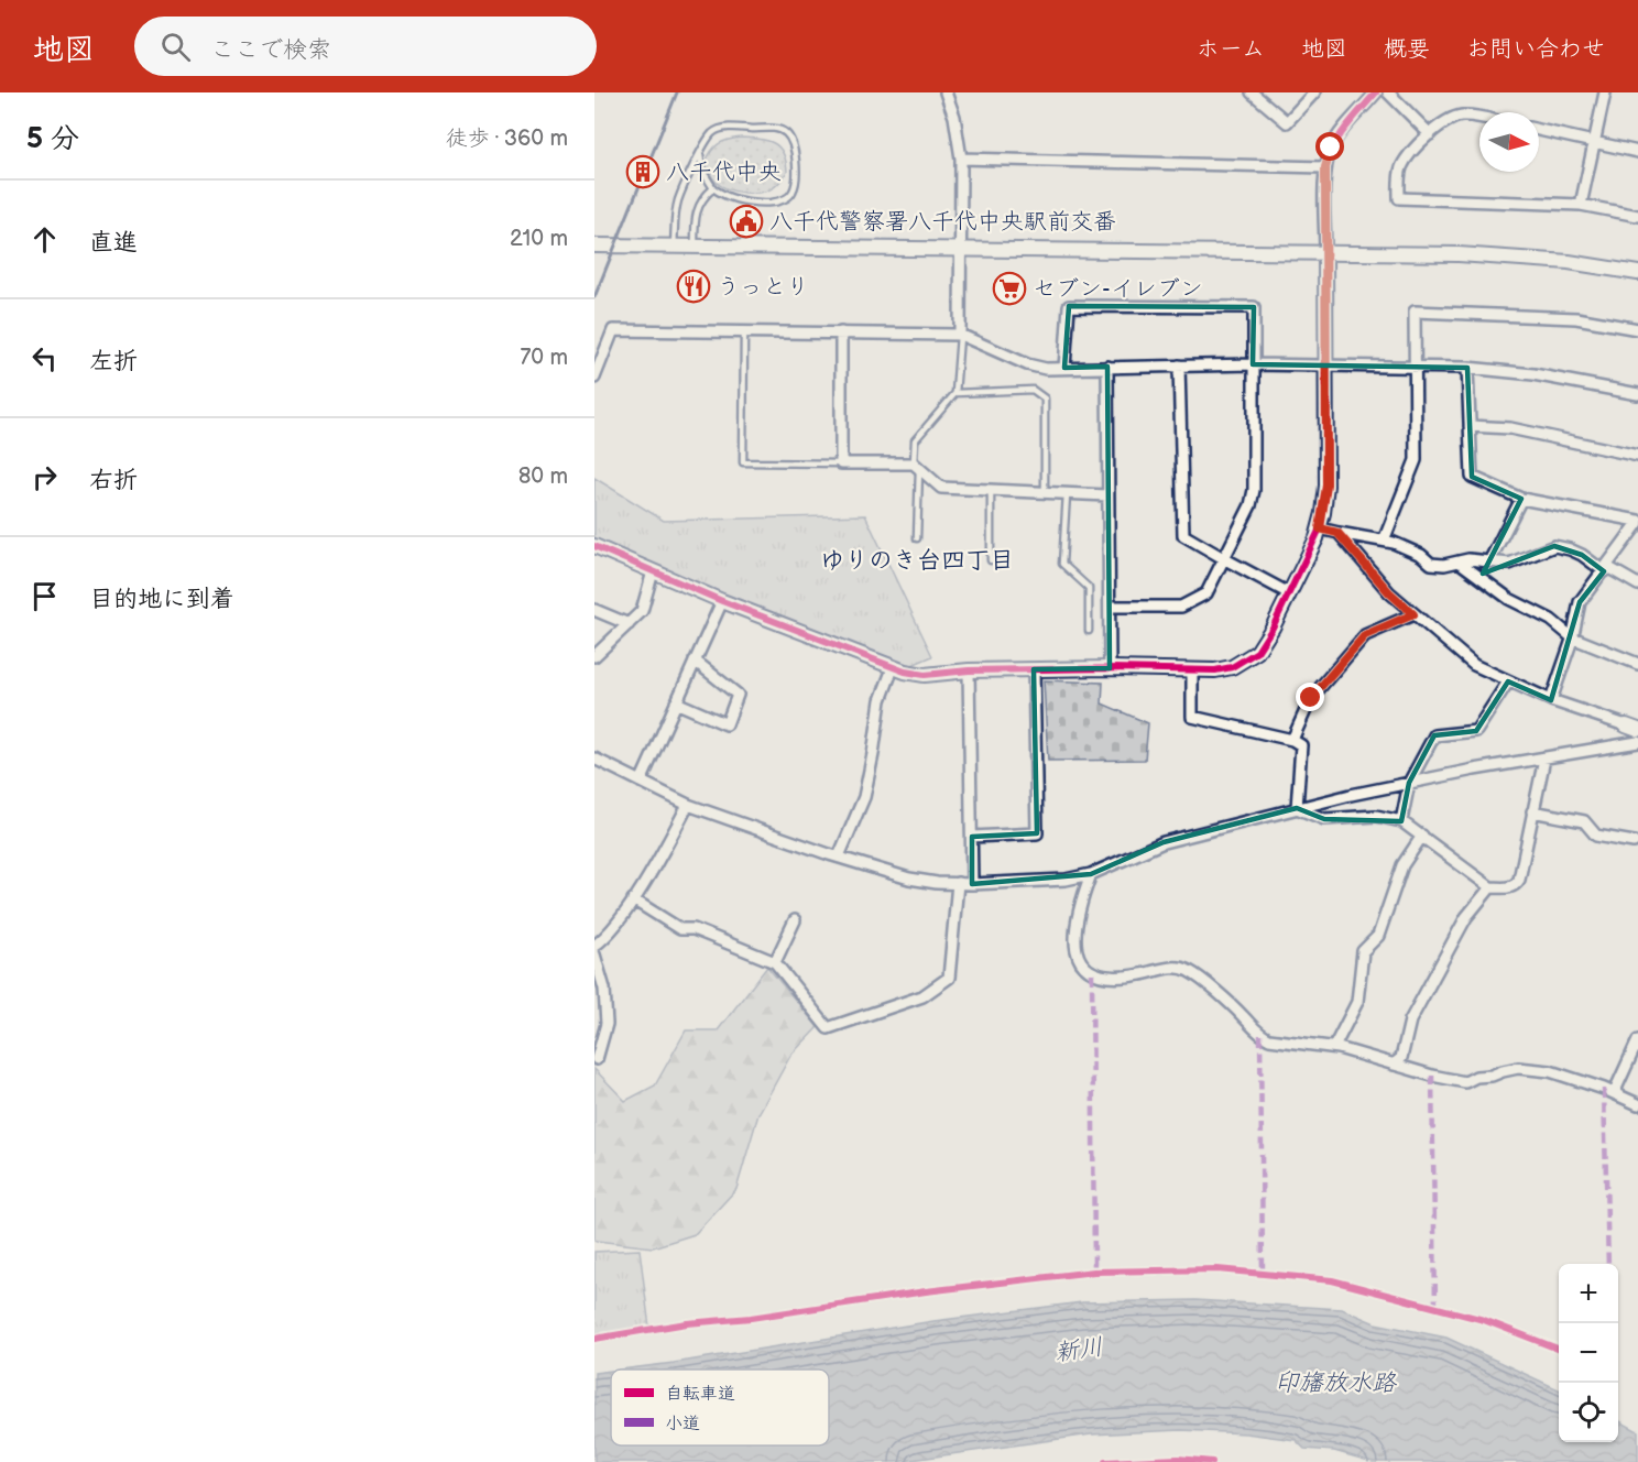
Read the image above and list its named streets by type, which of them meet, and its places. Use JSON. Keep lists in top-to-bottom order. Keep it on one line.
{"districts":["ゆりのき台四丁目"],"water":["新川","印旛放水路"],"places":{"building":["八千代中央"],"public building":["八千代警察署八千代中央駅前交番"],"restaurant":["うっとり"],"supermarket":["セブン-イレブン"]},"legend":["自転車道","小道"],"north":"right","page":{"header":"地図","search":"ここで検索","nav":["ホーム","地図","概要","お問い合わせ"],"heading":["5 分","徒歩 · 360 m"],"list":[["直進","210 m"],["左折","70 m"],["右折","80 m"],"目的地に到着"],"map_buttons":["+","−"]}}
